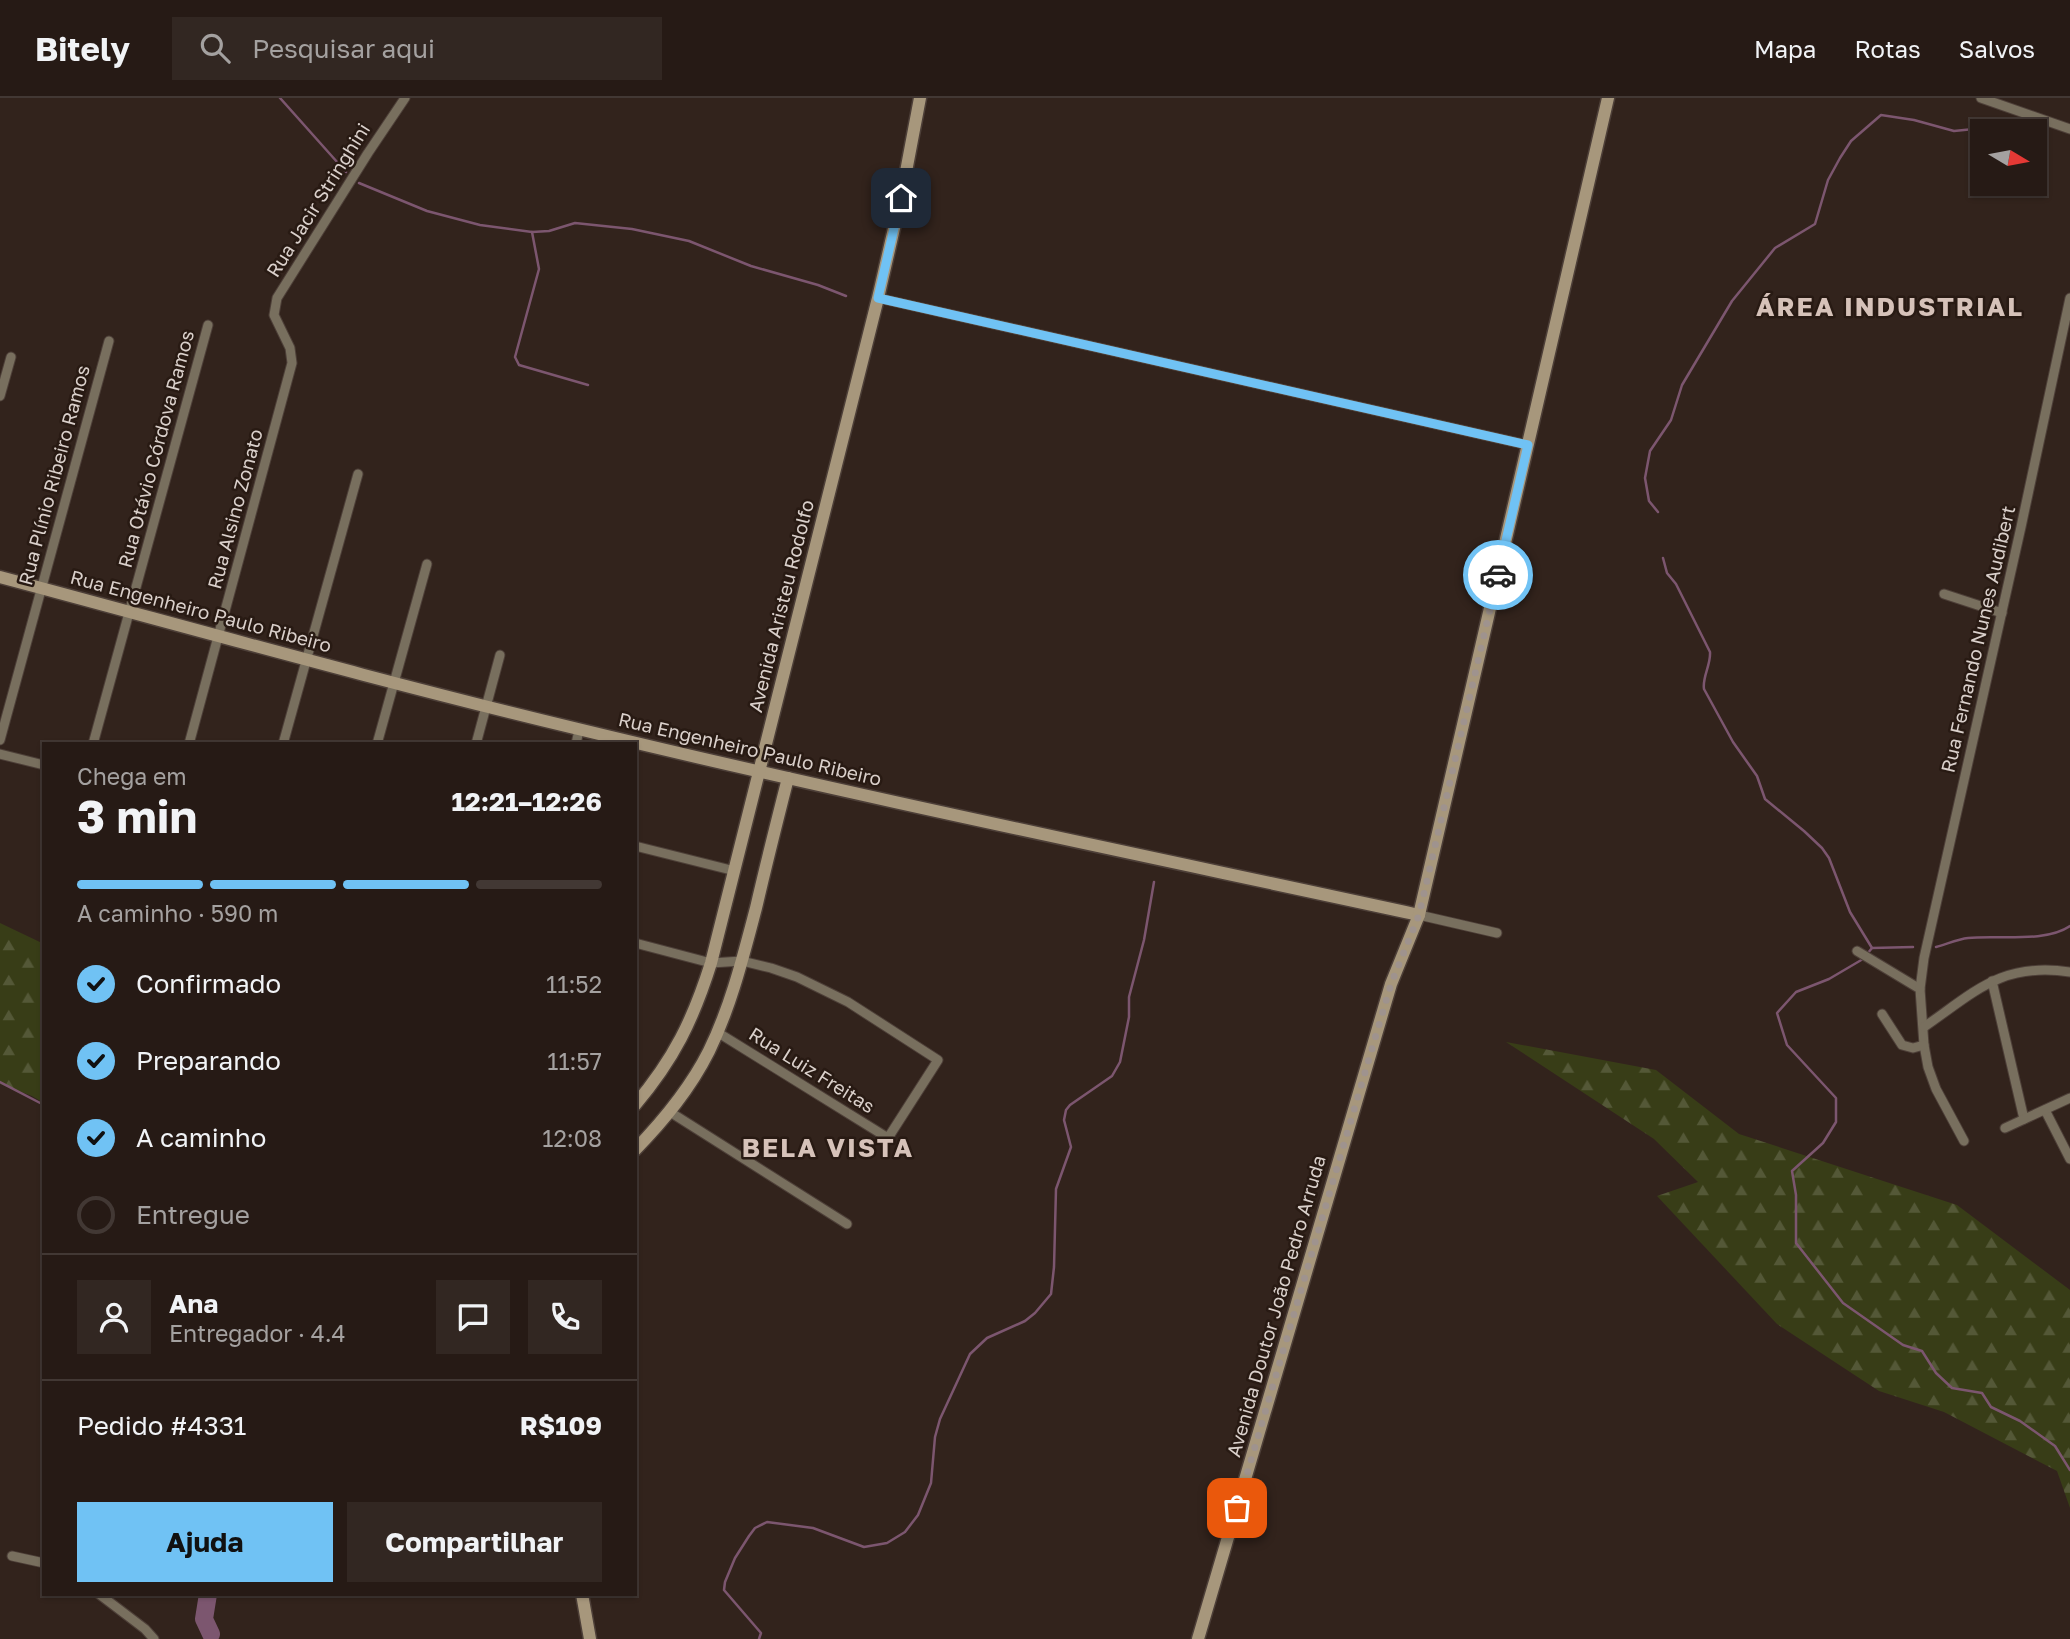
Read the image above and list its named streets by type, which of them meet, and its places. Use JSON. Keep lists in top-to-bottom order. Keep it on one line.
{"streets":{"street":["Rua Jacir Stringhini","Rua Otávio Córdova Ramos","Rua Plínio Ribeiro Ramos","Rua Alsino Zonato","Avenida Aristeu Rodolfo","Rua Engenheiro Paulo Ribeiro","Rua Fernando Nunes Audibert","Rua Luiz Freitas","Avenida Doutor João Pedro Arruda"]},"crossings":[["Rua Jacir Stringhini","Rua Alsino Zonato"],["Rua Otávio Córdova Ramos","Rua Engenheiro Paulo Ribeiro"],["Rua Plínio Ribeiro Ramos","Rua Engenheiro Paulo Ribeiro"],["Rua Alsino Zonato","Rua Engenheiro Paulo Ribeiro"],["Avenida Aristeu Rodolfo","Rua Engenheiro Paulo Ribeiro"],["Rua Engenheiro Paulo Ribeiro","Avenida Doutor João Pedro Arruda"]],"districts":["ÁREA INDUSTRIAL","BELA VISTA"],"north":"right","page":{"header":"Bitely","search":"Pesquisar aqui","nav":["Mapa","Rotas","Salvos"],"heading":["3 min","Chega em","12:21–12:26"],"panel":["Ana","Entregador · 4.4","Pedido #4331","R$109"],"bar":"A caminho · 590 m","list":[["Confirmado","11:52"],["Preparando","11:57"],["A caminho","12:08"],"Entregue"],"buttons":["Ajuda","Compartilhar"]}}
